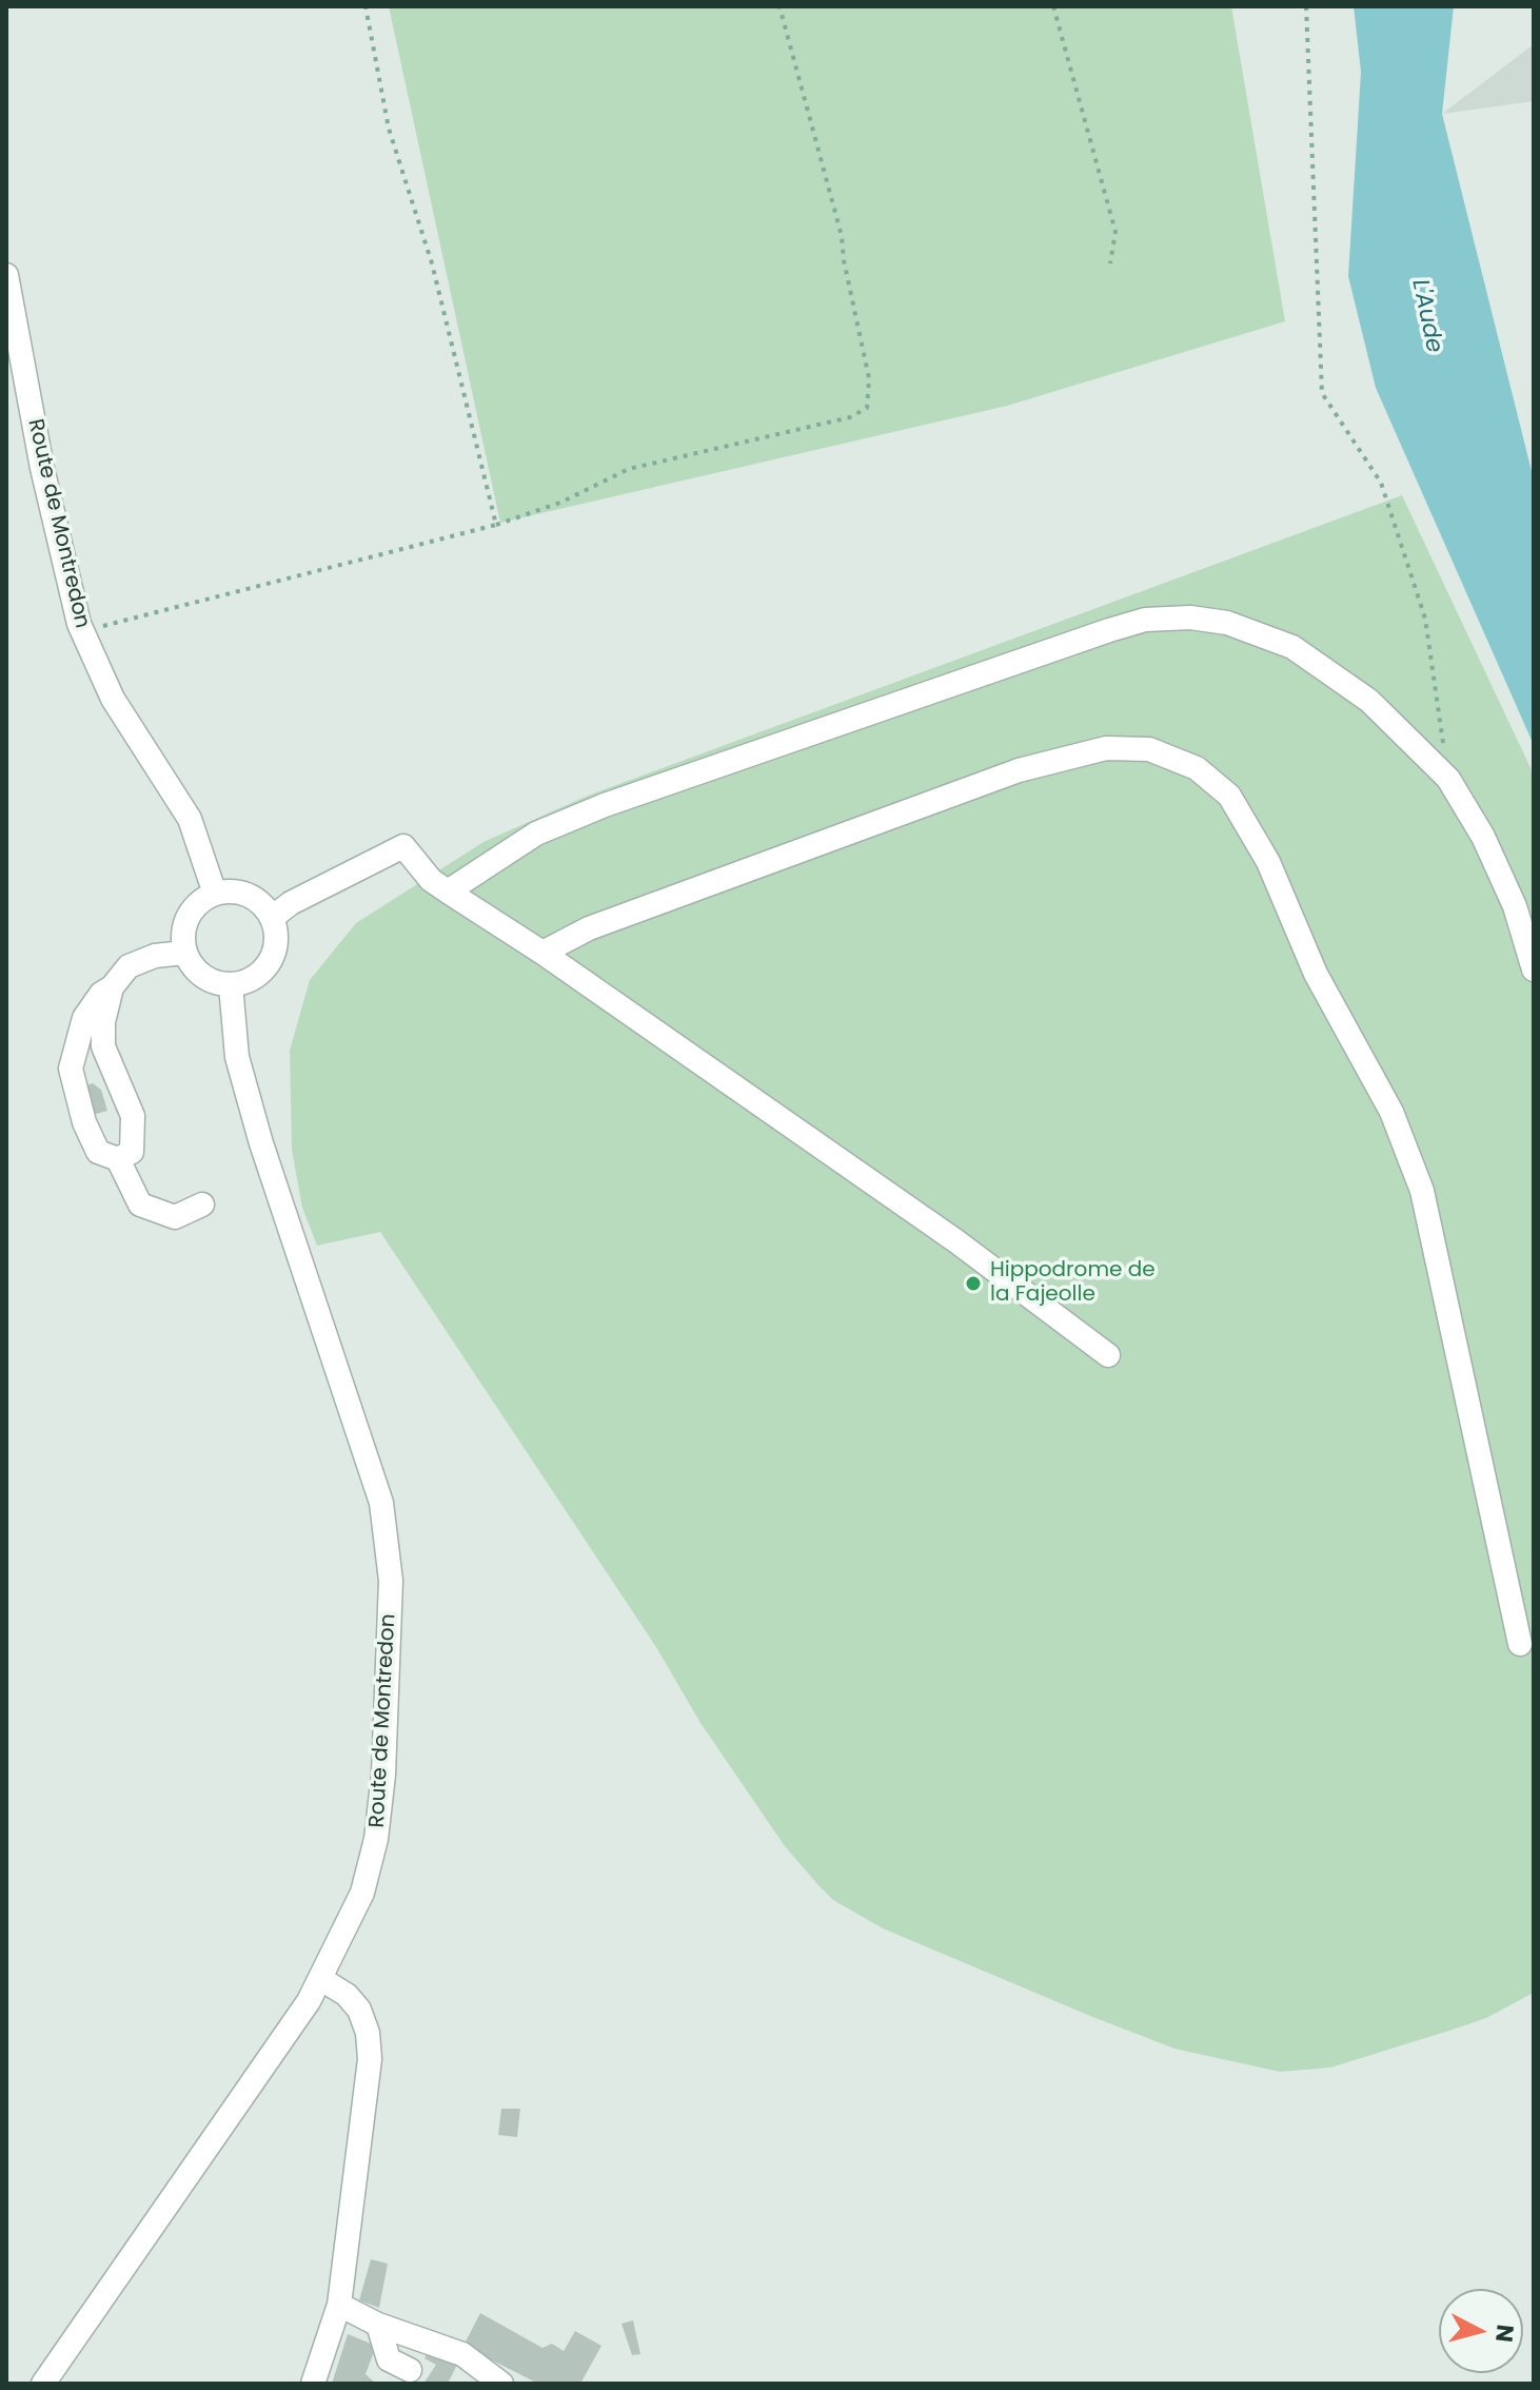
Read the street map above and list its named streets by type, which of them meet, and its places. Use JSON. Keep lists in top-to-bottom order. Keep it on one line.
{"streets":{"street":["Route de Montredon"]},"water":["L'Aude"],"places":["Hippodrome de la Fajeolle"],"north":"right"}
